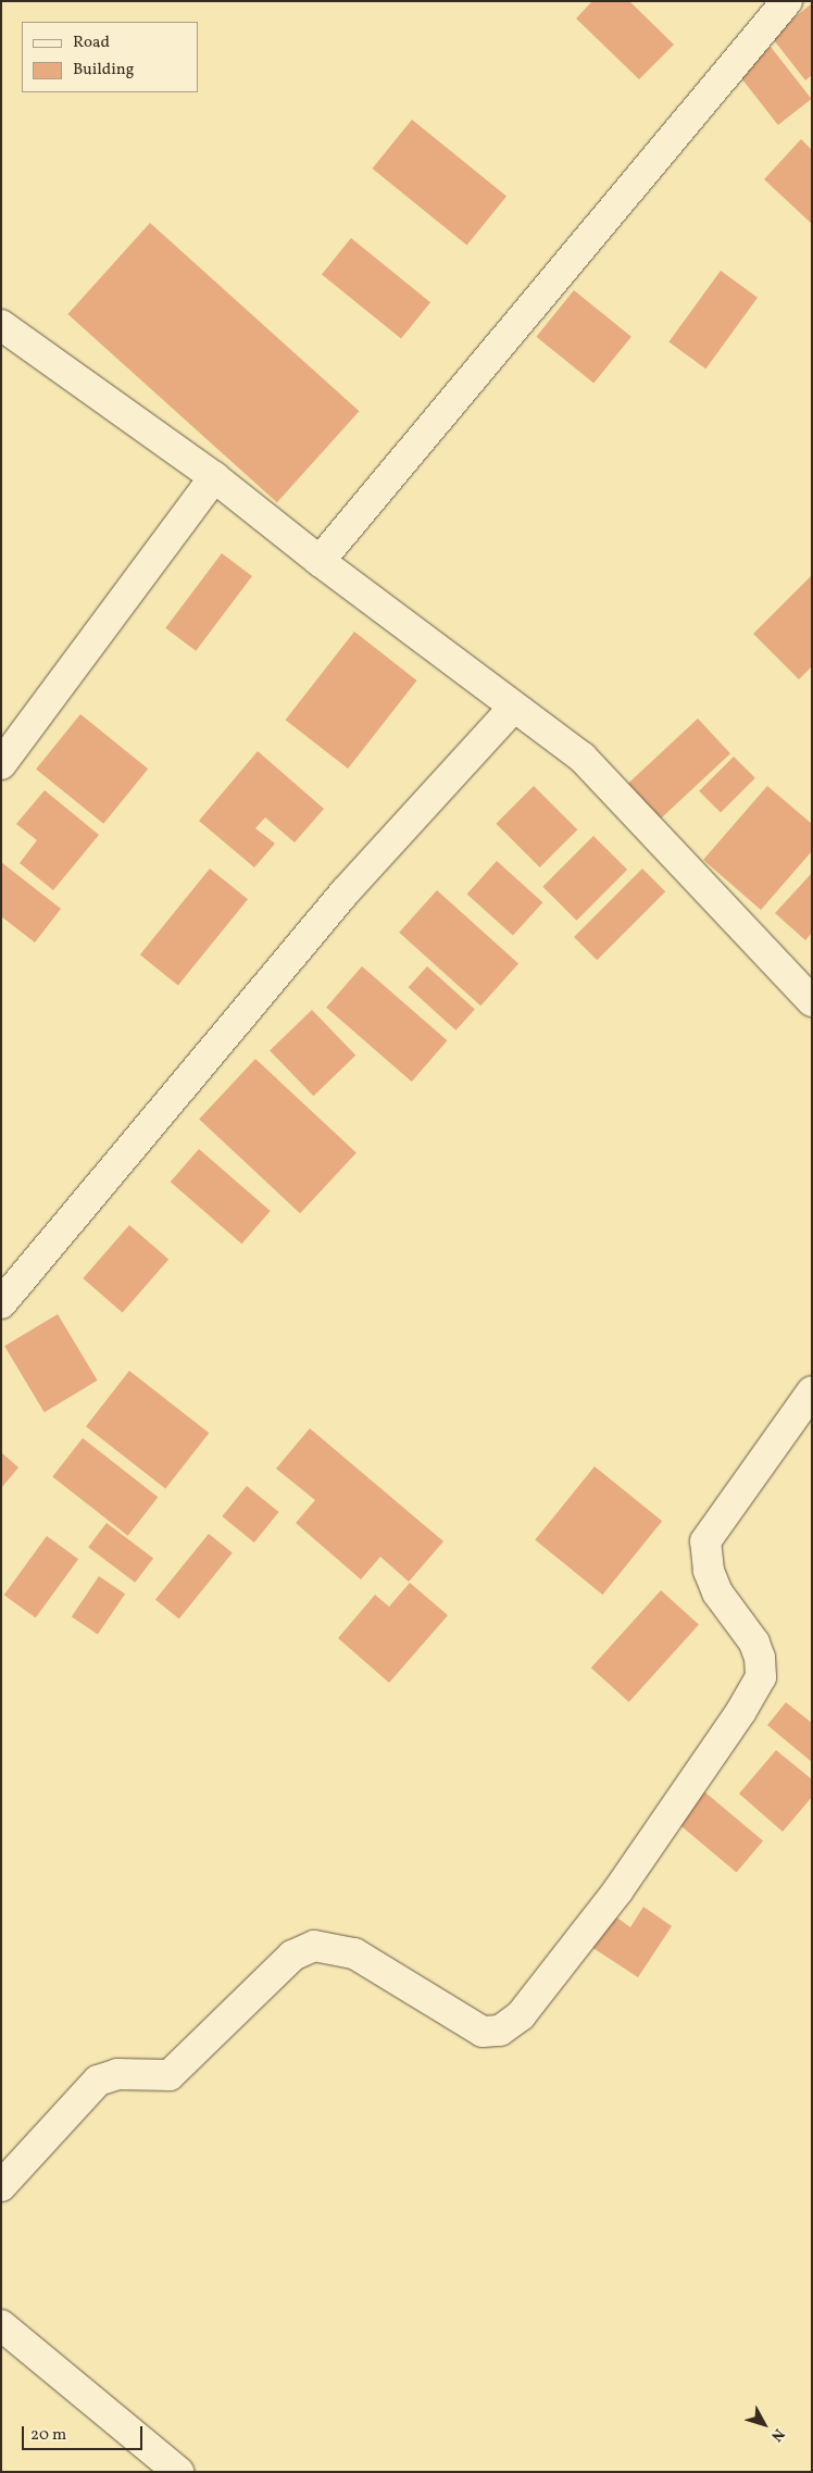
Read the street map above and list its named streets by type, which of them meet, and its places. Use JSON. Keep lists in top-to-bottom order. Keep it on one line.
{"legend":["Road","Building"],"scale_bar":"20 m","north":"bottom right"}
